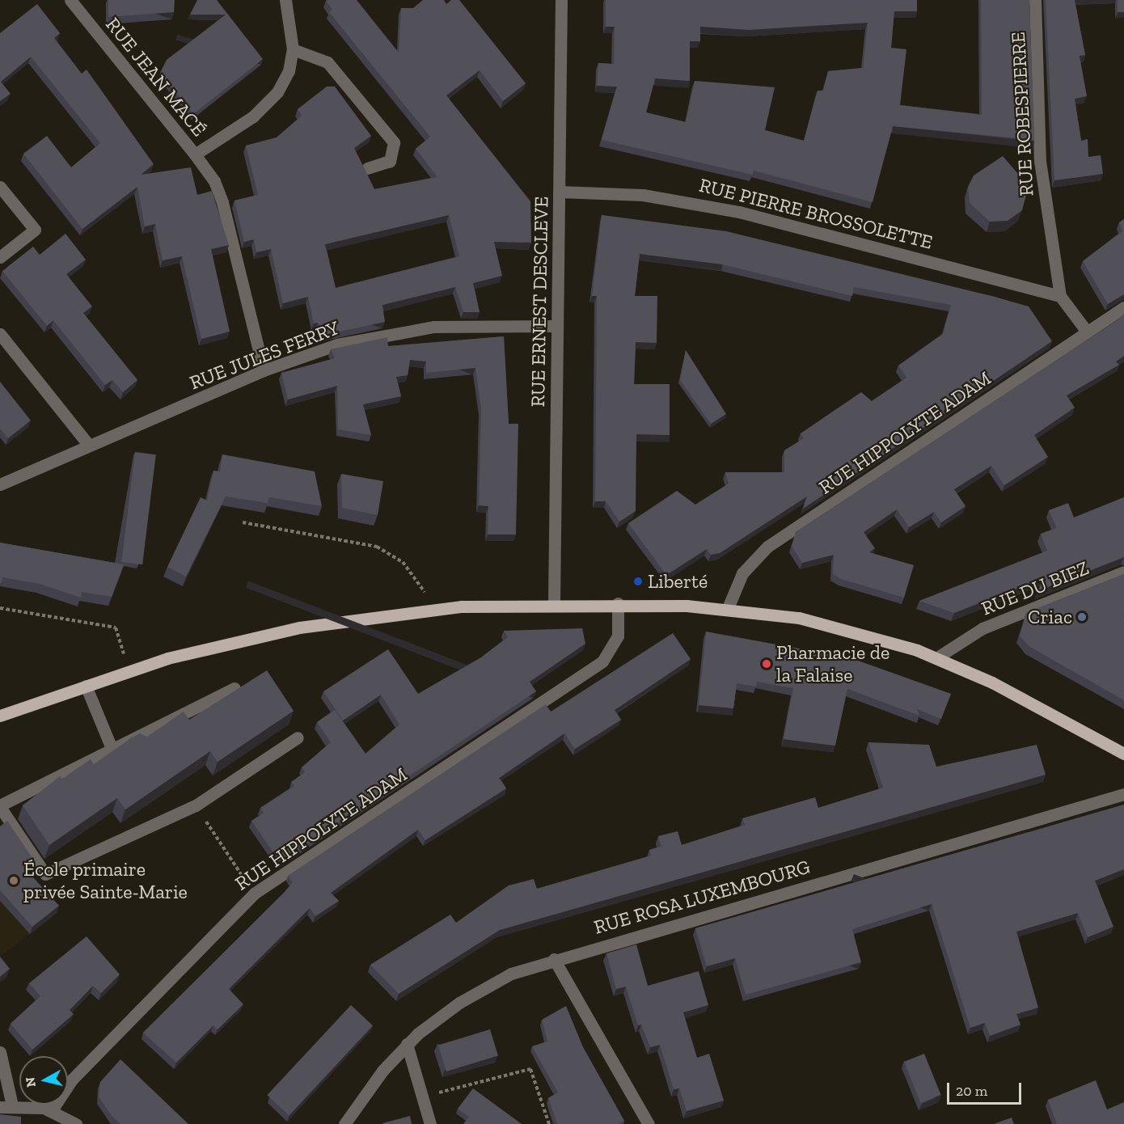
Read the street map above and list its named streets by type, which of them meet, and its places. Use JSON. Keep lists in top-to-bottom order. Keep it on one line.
{"streets":{"street":["RUE JEAN MACÉ","RUE ROBESPIERRE","RUE PIERRE BROSSOLETTE","RUE ERNEST DESCLEVE","RUE JULES FERRY","RUE HIPPOLYTE ADAM","RUE DU BIEZ","RUE ROSA LUXEMBOURG"]},"crossings":[["RUE JEAN MACÉ","RUE JULES FERRY"],["RUE ROBESPIERRE","RUE PIERRE BROSSOLETTE"],["RUE ROBESPIERRE","RUE HIPPOLYTE ADAM"],["RUE PIERRE BROSSOLETTE","RUE ERNEST DESCLEVE"],["RUE ERNEST DESCLEVE","RUE JULES FERRY"]],"places":["Liberté","Criac","Pharmacie de la Falaise","École primaire privée Sainte-Marie"],"scale_bar":"20 m","north":"left"}
